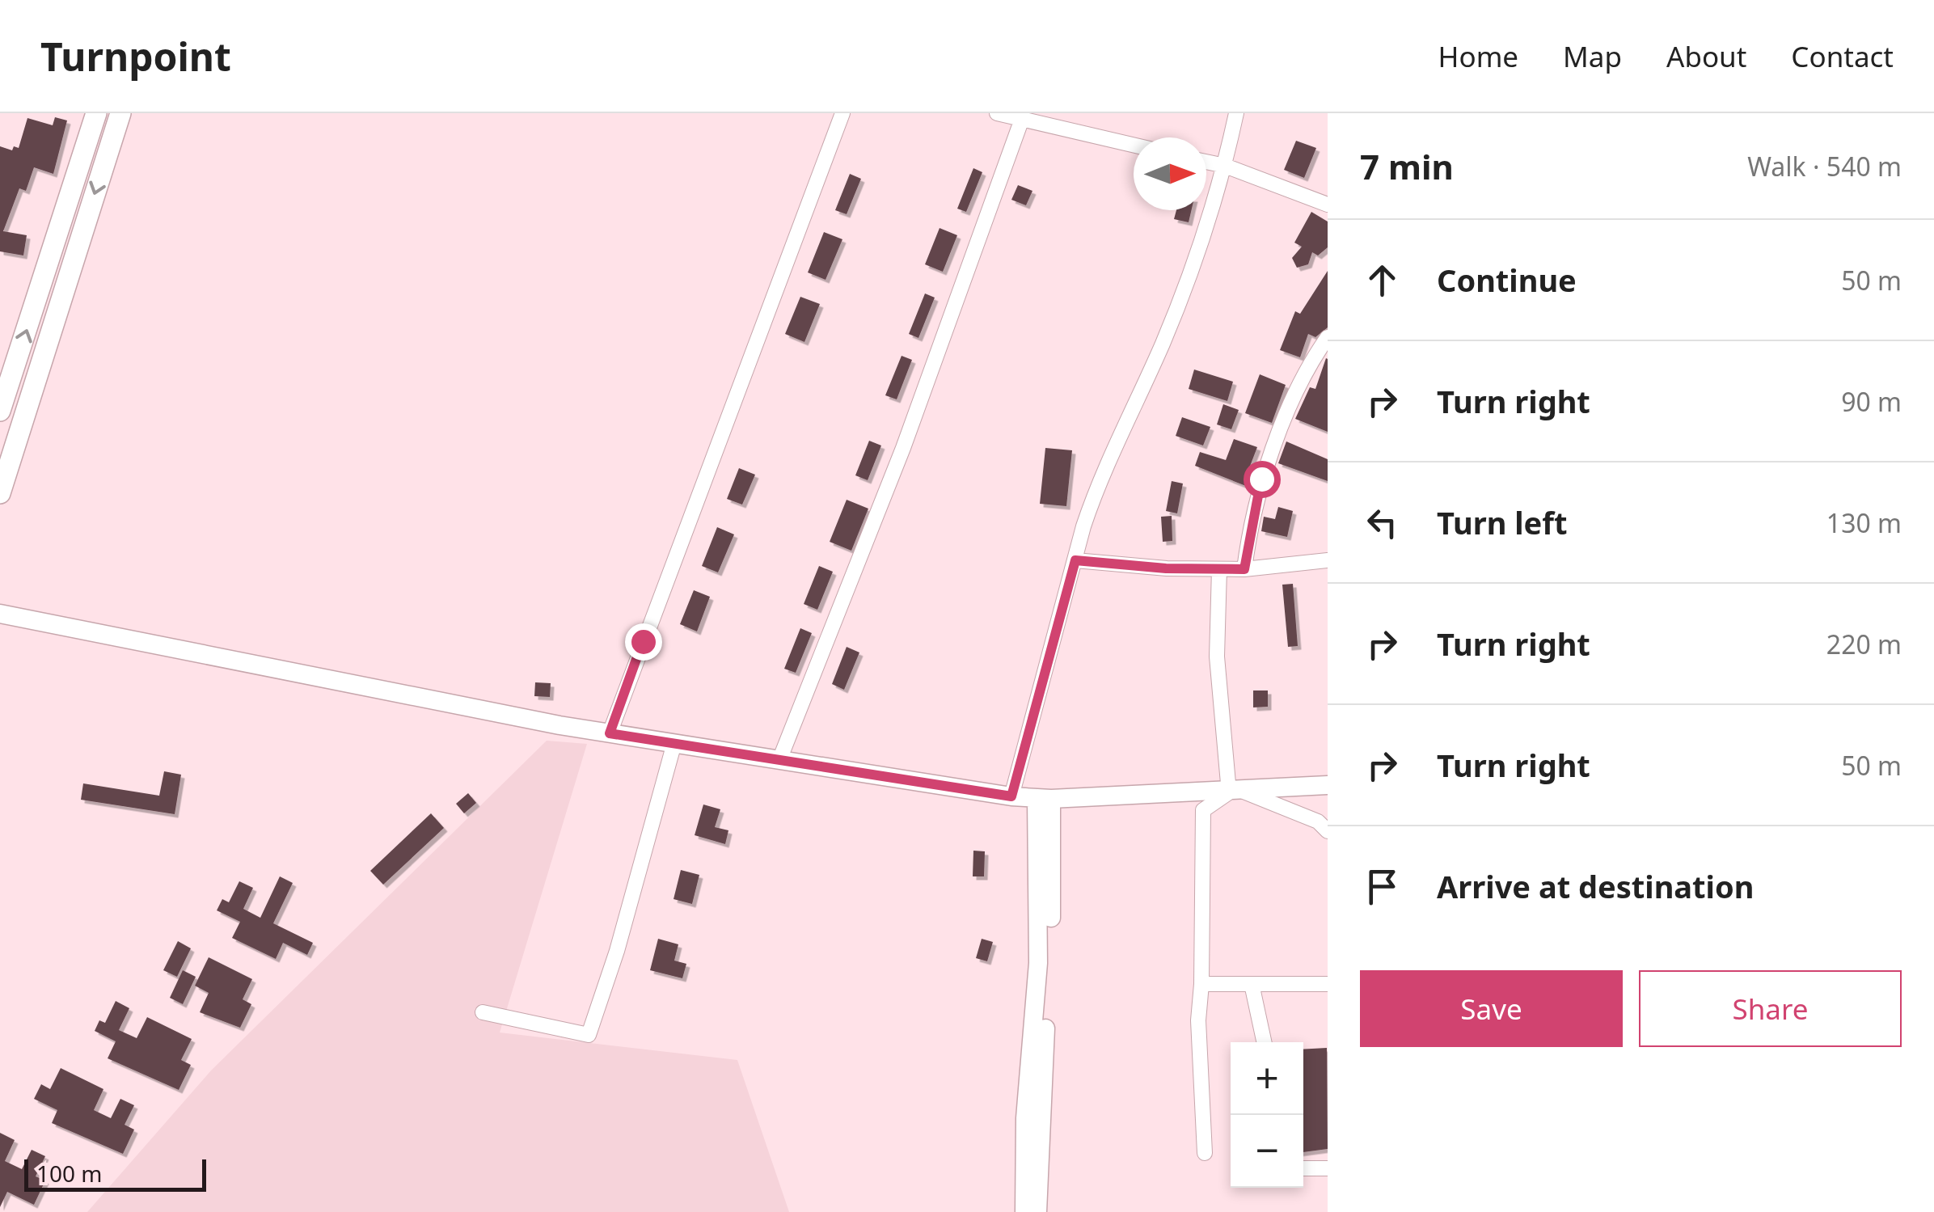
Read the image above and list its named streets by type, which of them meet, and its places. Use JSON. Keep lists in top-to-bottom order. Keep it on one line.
{"scale_bar":"100 m","north":"right","page":{"header":"Turnpoint","nav":["Home","Map","About","Contact"],"heading":["7 min","Walk · 540 m"],"list":[["Continue","50 m"],["Turn right","90 m"],["Turn left","130 m"],["Turn right","220 m"],["Turn right","50 m"],"Arrive at destination"],"buttons":["Save","Share"],"map_buttons":["+","−"],"scale":"100 m"}}
